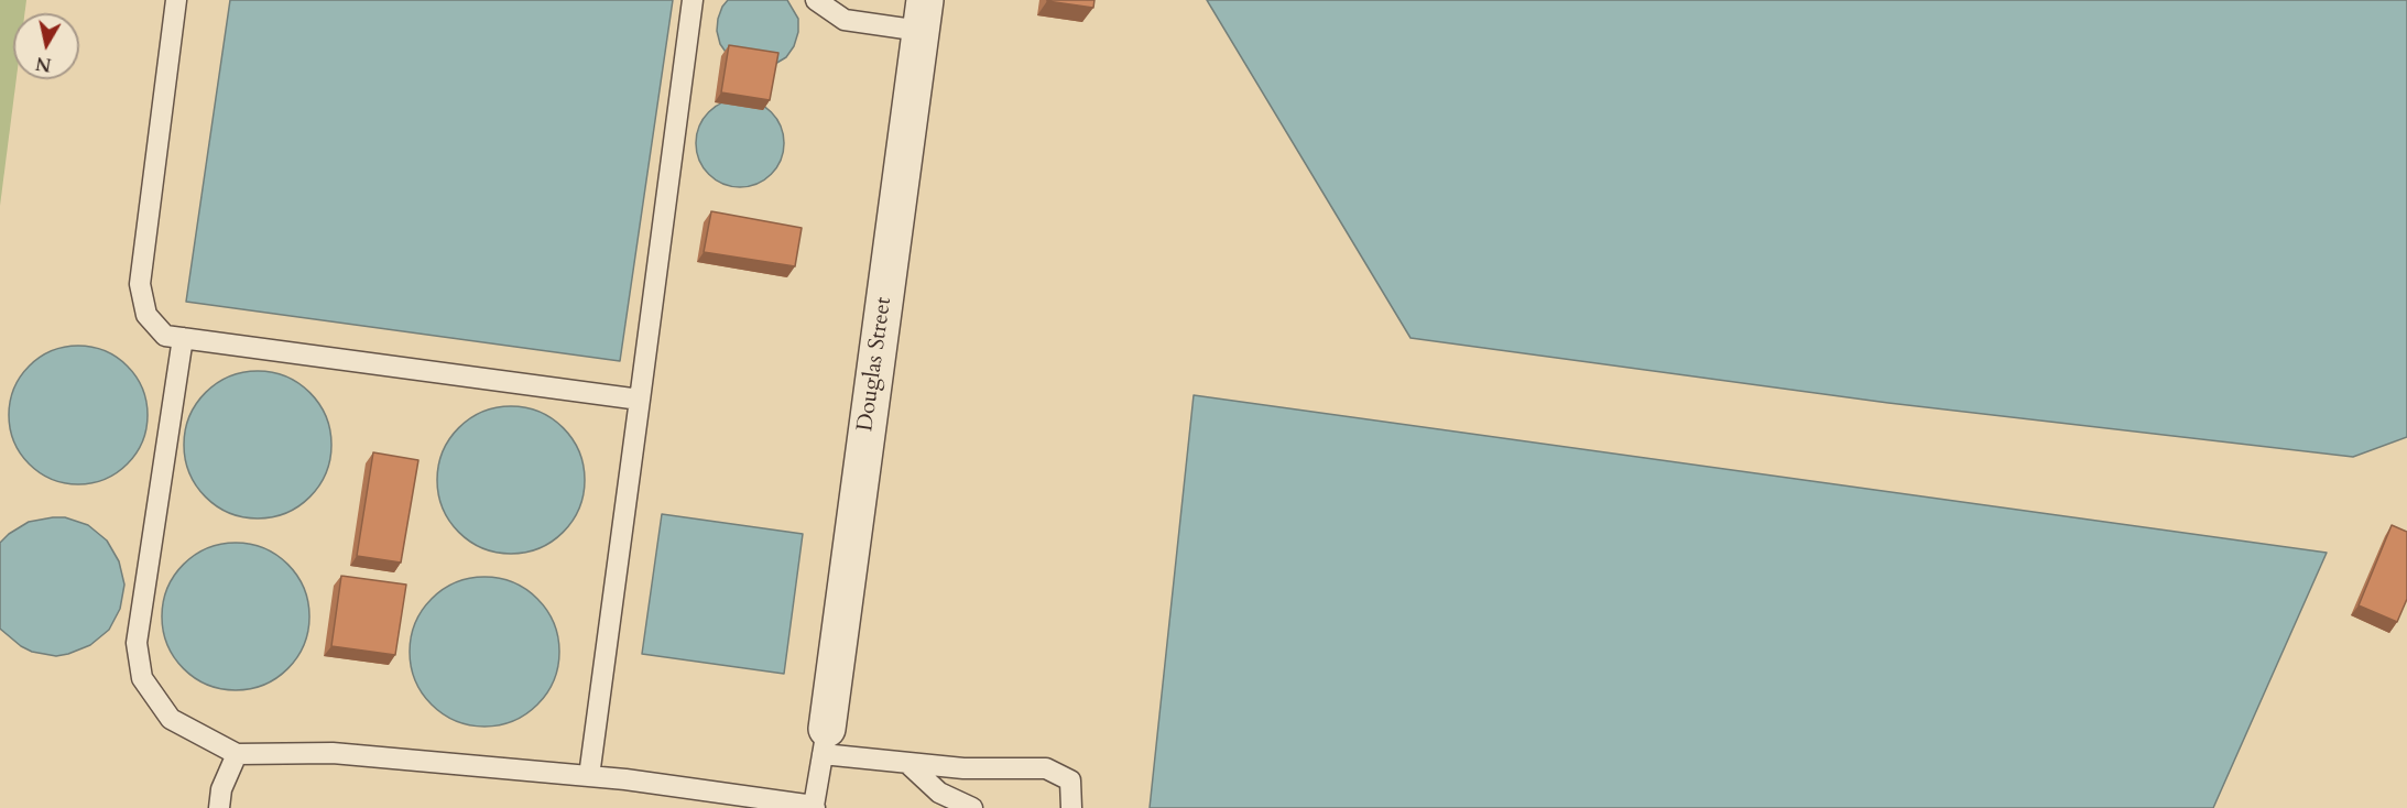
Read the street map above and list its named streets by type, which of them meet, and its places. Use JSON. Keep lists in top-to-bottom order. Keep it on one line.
{"streets":{"street":["Douglas Street"]},"north":"bottom"}
